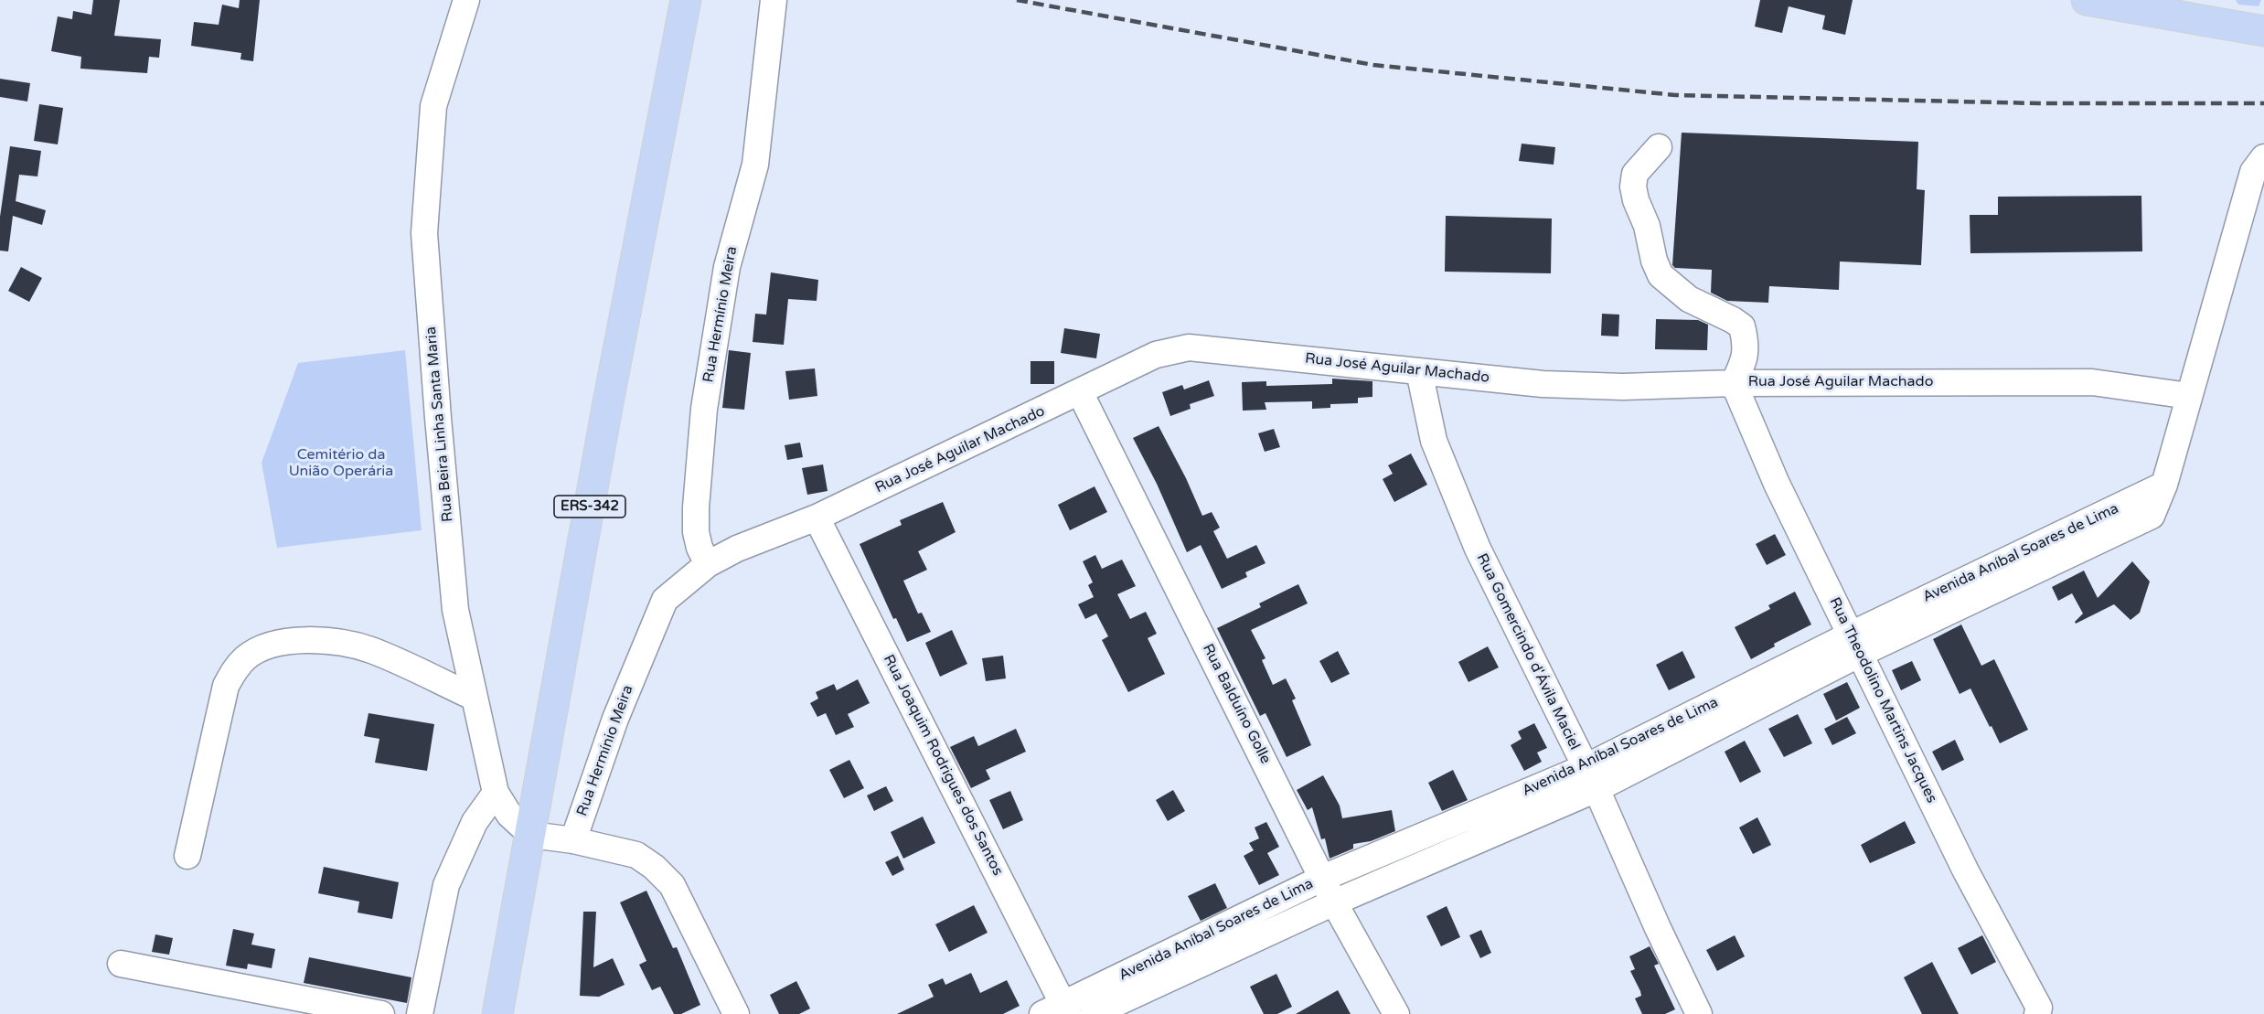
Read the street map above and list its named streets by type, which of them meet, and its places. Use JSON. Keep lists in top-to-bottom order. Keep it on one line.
{"streets":{"main road":["ERS-342"],"street":["Rua Hermínio Meira","Rua José Aguilar Machado","Rua Beira Linha Santa Maria","Avenida Aníbal Soares de Lima","Rua Gomercindo d'Ávila Maciel","Rua Theodolino Martins Jacques","Rua Balduíno Golle","Rua Joaquim Rodrigues dos Santos"]},"crossings":[["Rua Hermínio Meira","Rua José Aguilar Machado"],["Rua José Aguilar Machado","Avenida Aníbal Soares de Lima"],["Rua José Aguilar Machado","Rua Gomercindo d'Ávila Maciel"],["Rua José Aguilar Machado","Rua Theodolino Martins Jacques"],["Rua José Aguilar Machado","Rua Balduíno Golle"],["Rua José Aguilar Machado","Rua Joaquim Rodrigues dos Santos"],["Rua Beira Linha Santa Maria","ERS-342"],["Avenida Aníbal Soares de Lima","Rua Gomercindo d'Ávila Maciel"],["Avenida Aníbal Soares de Lima","Rua Theodolino Martins Jacques"],["Avenida Aníbal Soares de Lima","Rua Balduíno Golle"],["Avenida Aníbal Soares de Lima","Rua Joaquim Rodrigues dos Santos"]],"parks":["Cemitério da União Operária"]}
